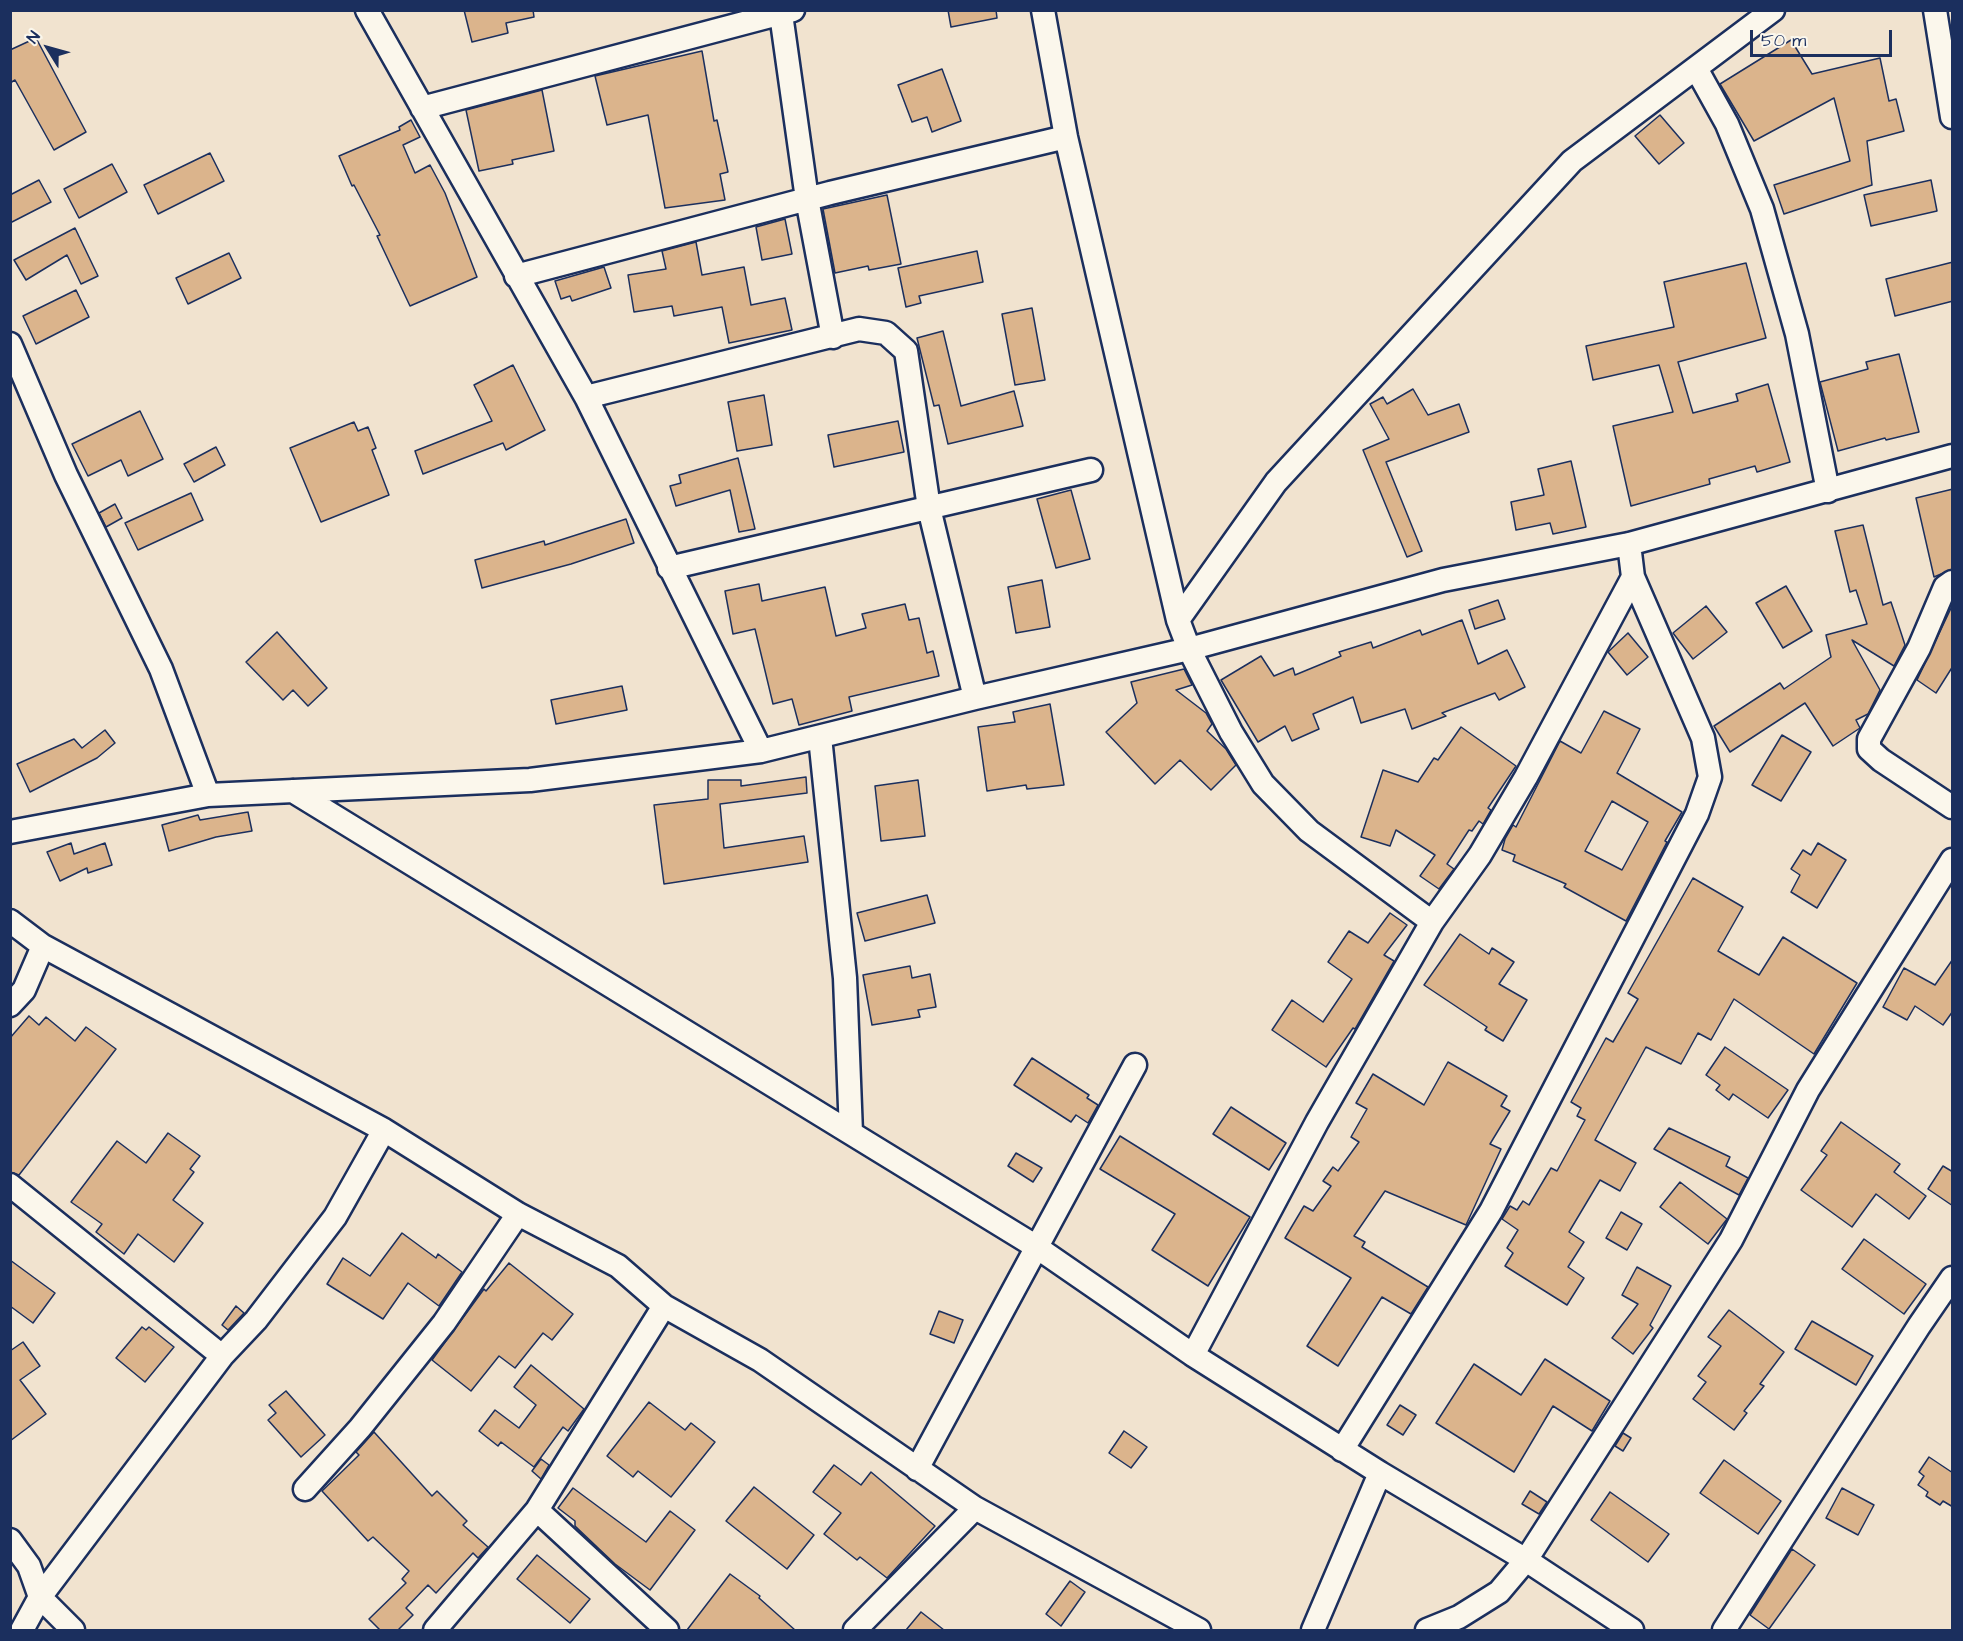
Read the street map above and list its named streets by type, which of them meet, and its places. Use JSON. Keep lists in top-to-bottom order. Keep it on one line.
{"scale_bar":"50 m","north":"top left"}
